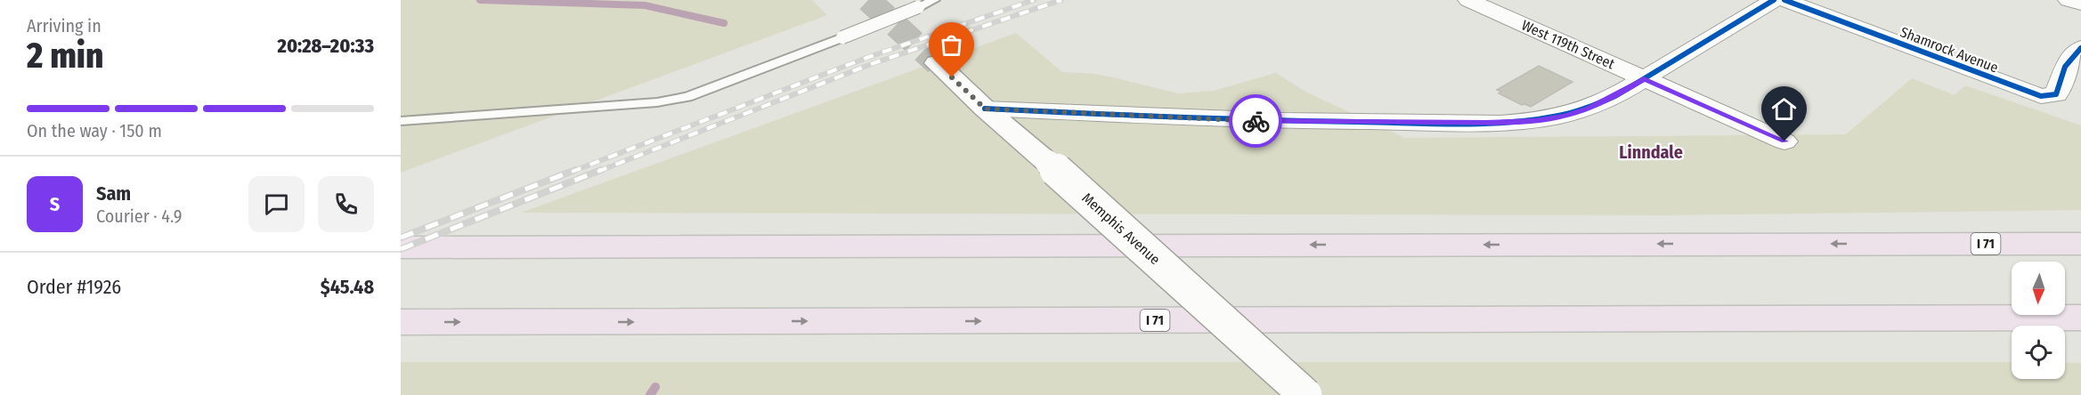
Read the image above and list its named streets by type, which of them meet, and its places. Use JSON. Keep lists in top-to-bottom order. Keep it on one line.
{"streets":{"highway":["I 71"],"main road":["Memphis Avenue"],"street":["West 119th Street","Shamrock Avenue"]},"districts":["Linndale"],"north":"bottom","page":{"heading":["2 min","Arriving in","20:28–20:33"],"panel":["Sam","Courier · 4.9","Order #1926","$45.48"],"bar":"On the way · 150 m","round":"S"}}
